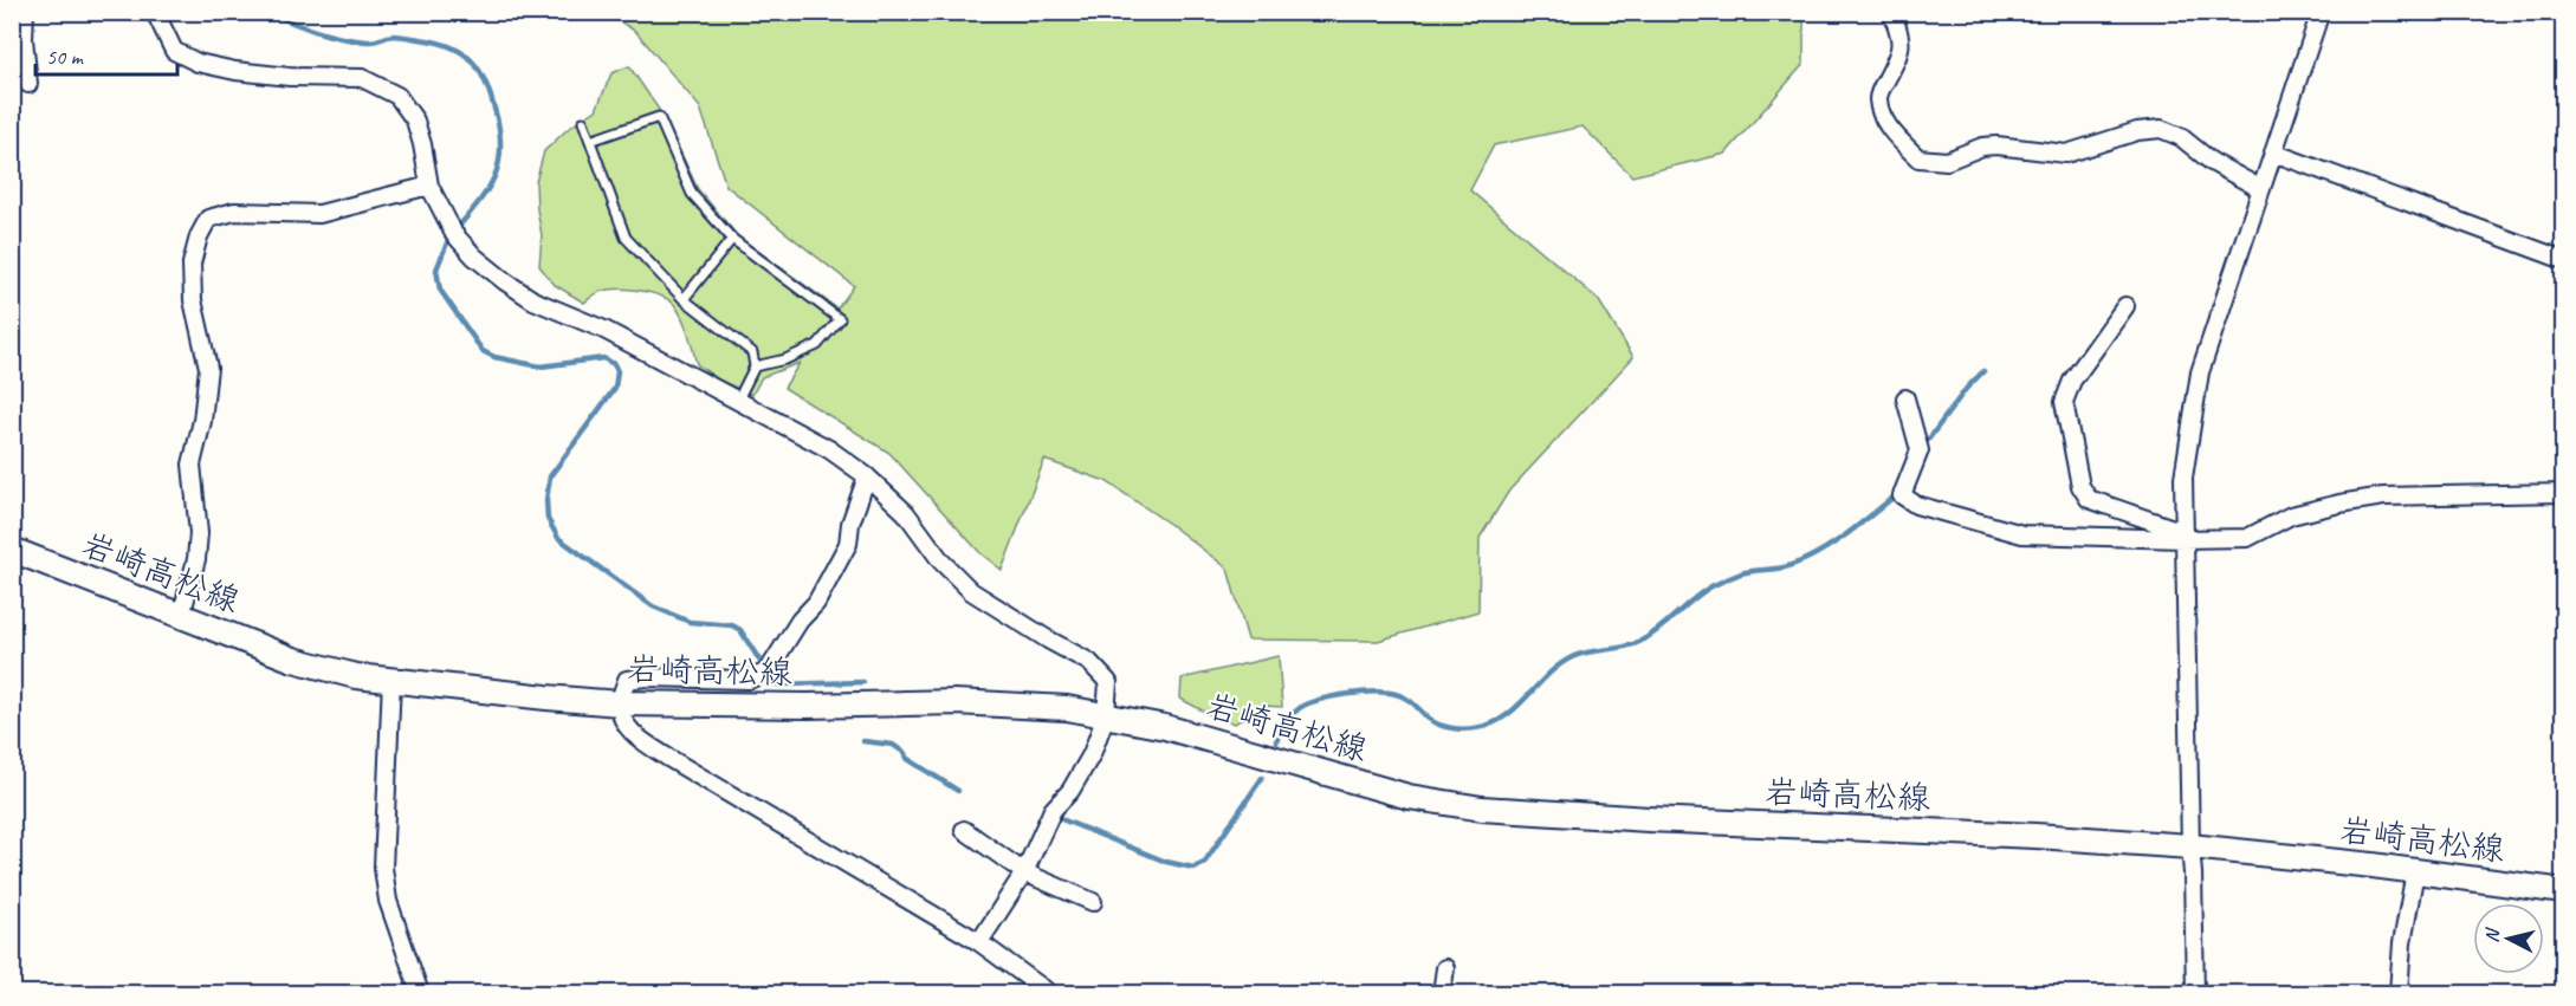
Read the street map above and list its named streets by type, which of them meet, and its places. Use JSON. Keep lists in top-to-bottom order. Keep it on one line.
{"streets":{"main road":["岩崎高松線"]},"scale_bar":"50 m","north":"left"}
